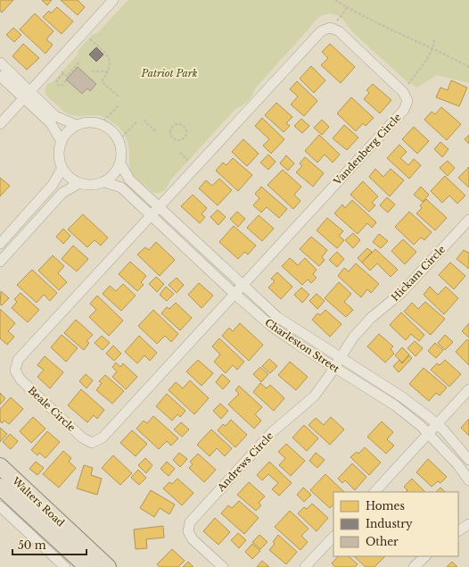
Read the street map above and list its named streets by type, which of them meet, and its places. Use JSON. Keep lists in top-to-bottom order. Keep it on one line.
{"streets":{"main road":["Walters Road"],"street":["Vandenberg Circle","Hickam Circle","Charleston Street","Beale Circle","Andrews Circle"]},"crossings":[["Vandenberg Circle","Charleston Street"],["Vandenberg Circle","Beale Circle"],["Hickam Circle","Charleston Street"],["Hickam Circle","Andrews Circle"],["Charleston Street","Beale Circle"],["Charleston Street","Andrews Circle"]],"parks":["Patriot Park"],"legend":["Homes","Industry","Other"],"scale_bar":"50 m"}
